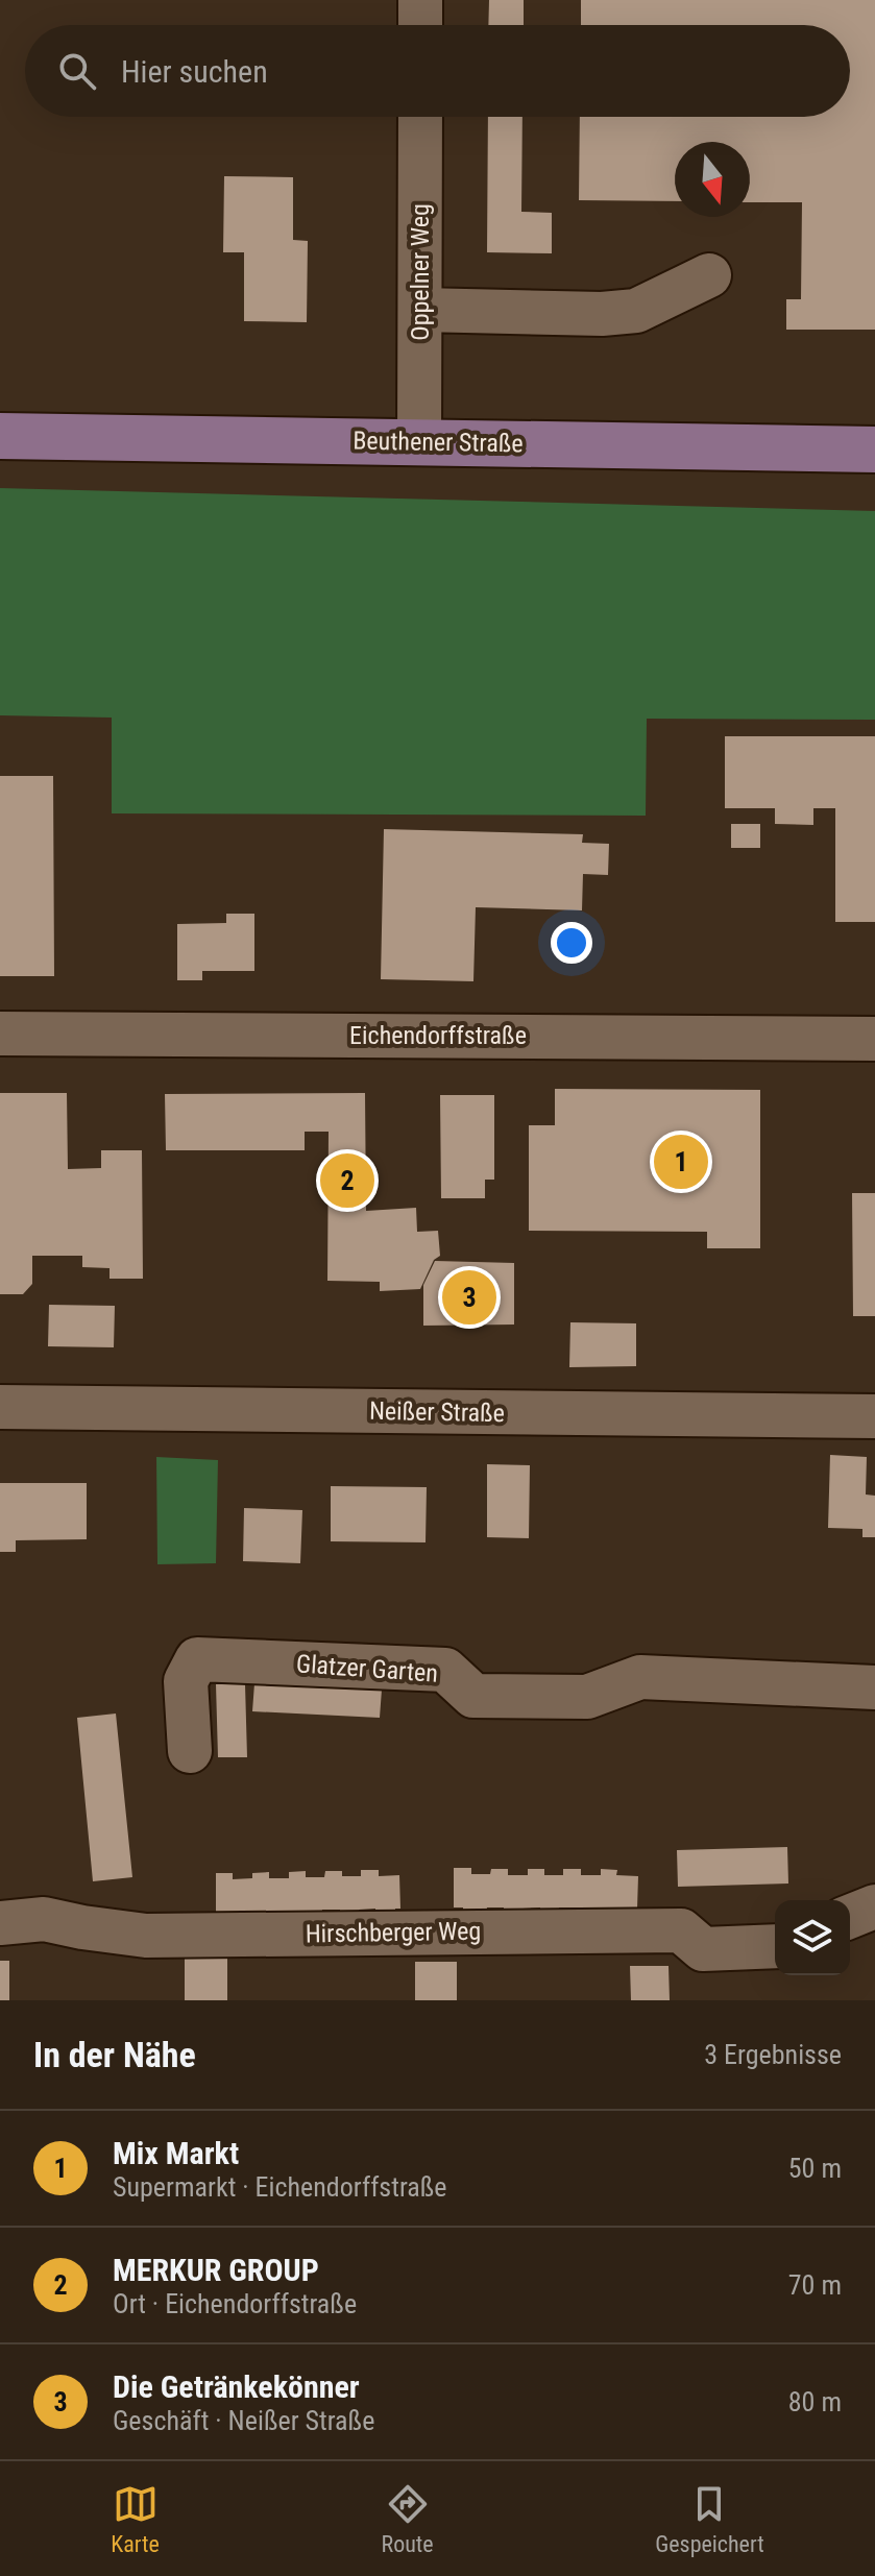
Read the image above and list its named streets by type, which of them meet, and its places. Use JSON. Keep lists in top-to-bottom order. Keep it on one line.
{"streets":{"main road":["Beuthener Straße"],"street":["Oppelner Weg","Eichendorffstraße","Neißer Straße","Glatzer Garten","Hirschberger Weg"]},"crossings":[["Oppelner Weg","Beuthener Straße"]],"north":"bottom","page":{"search":"Hier suchen","pins":["1","2","3"],"heading":["In der Nähe","3 Ergebnisse"],"list":[{"mark":"1","name":"Mix Markt","note":"Supermarkt · Eichendorffstraße","value":"50 m"},{"mark":"2","name":"MERKUR GROUP","note":"Ort · Eichendorffstraße","value":"70 m"},{"mark":"3","name":"Die Getränkekönner","note":"Geschäft · Neißer Straße","value":"80 m"}],"nav":["Karte","Route","Gespeichert"]}}
